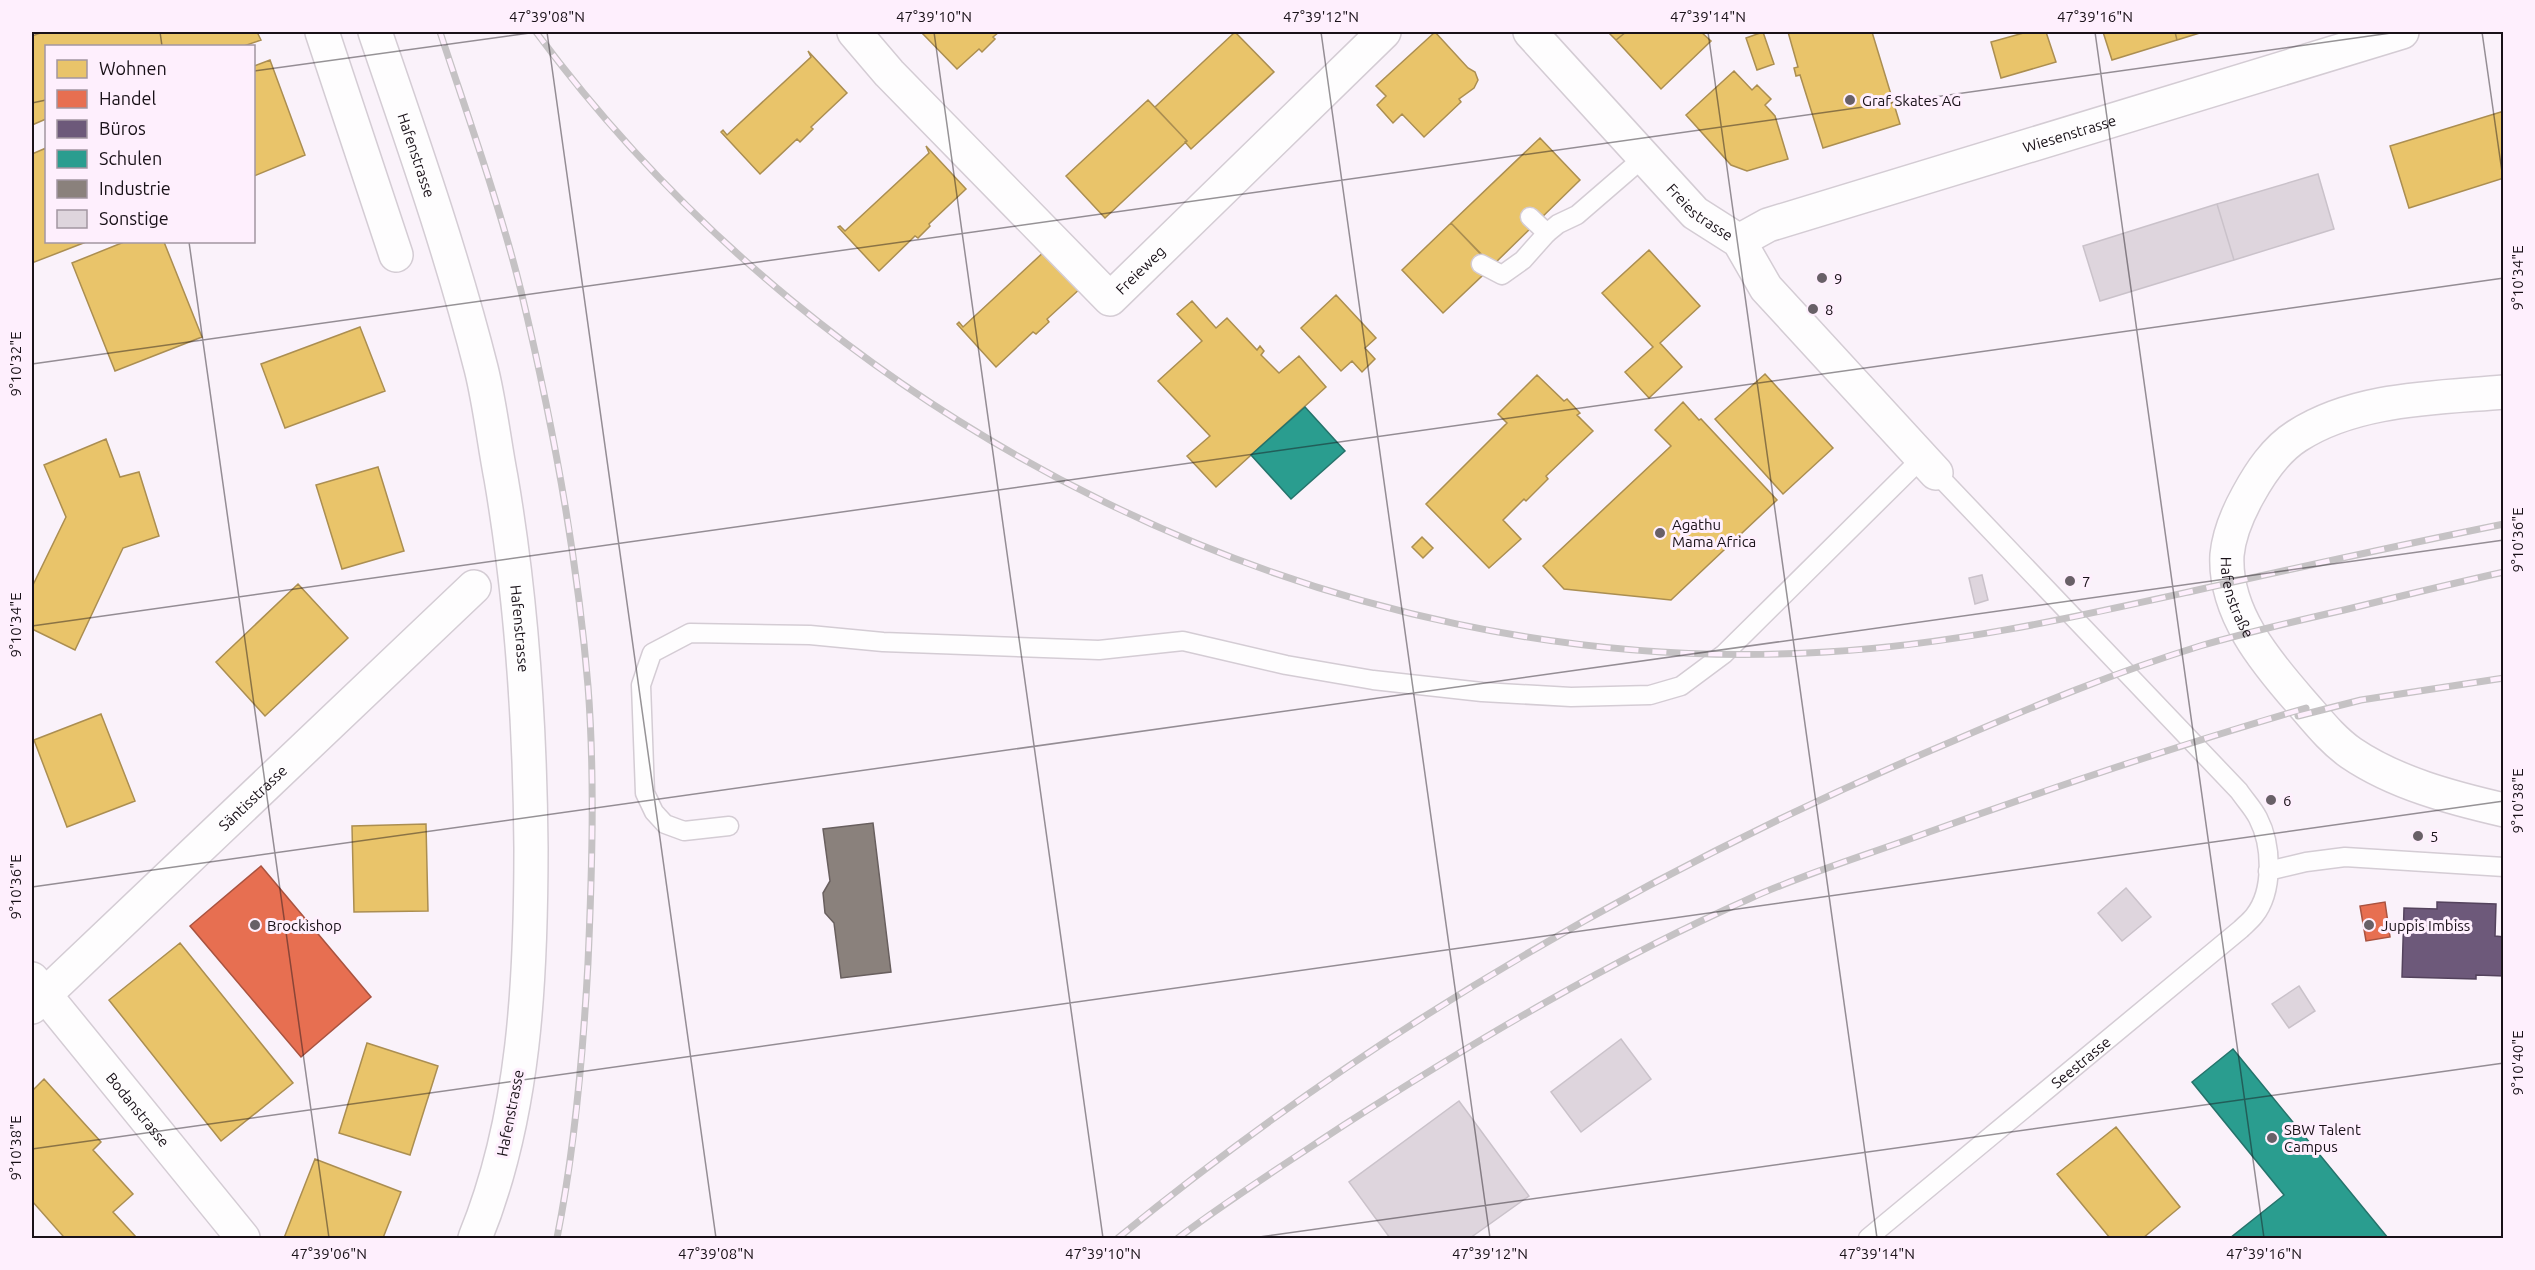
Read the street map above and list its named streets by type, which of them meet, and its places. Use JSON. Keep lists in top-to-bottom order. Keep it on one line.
{"streets":{"street":["Wiesenstrasse","Hafenstrasse","Freiestrasse","Freieweg","Hafenstraße","Säntisstrasse","Bodanstrasse"],"lane":["Seestrasse"]},"crossings":[["Wiesenstrasse","Freiestrasse"],["Freiestrasse","Seestrasse"],["Säntisstrasse","Bodanstrasse"]],"places":["Graf Skates AG","9","8","Agathu Mama Africa","7","6","5","Brockishop","Juppis Imbiss","SBW Talent Campus"],"legend":["Wohnen","Handel","Büros","Schulen","Industrie","Sonstige"],"coordinates":["47°39'08\"N","47°39'10\"N","47°39'12\"N","47°39'14\"N","47°39'16\"N","9°10'34\"E","9°10'32\"E","9°10'36\"E","9°10'38\"E","9°10'40\"E","47°39'06\"N"]}
